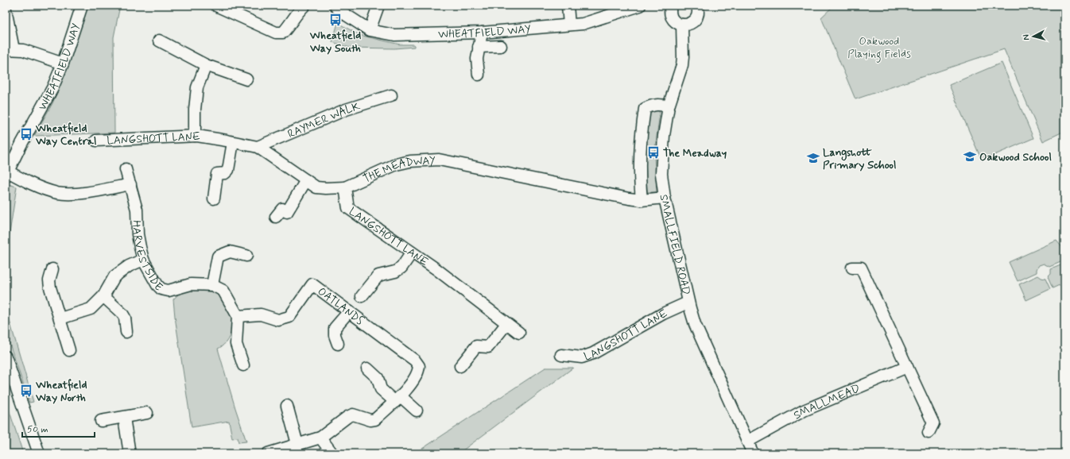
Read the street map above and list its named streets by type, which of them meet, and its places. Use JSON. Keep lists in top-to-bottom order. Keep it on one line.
{"streets":{"street":["WHEATFIELD WAY","RAYMER WALK","LANGSHOTT LANE","THE MEADWAY","SMALLFIELD ROAD","HARVESTSIDE","OATLANDS","SMALLMEAD"]},"crossings":[["RAYMER WALK","LANGSHOTT LANE"],["LANGSHOTT LANE","THE MEADWAY"],["LANGSHOTT LANE","SMALLFIELD ROAD"],["THE MEADWAY","SMALLFIELD ROAD"],["SMALLFIELD ROAD","SMALLMEAD"]],"parks":["Oakwood Playing Fields"],"places":{"bus stop":["Wheatfield Way South","Wheatfield Way Central","The Meadway","Wheatfield Way North"],"school or university":["Oakwood School","Langshott Primary School"]},"scale_bar":"50 m","north":"left"}
